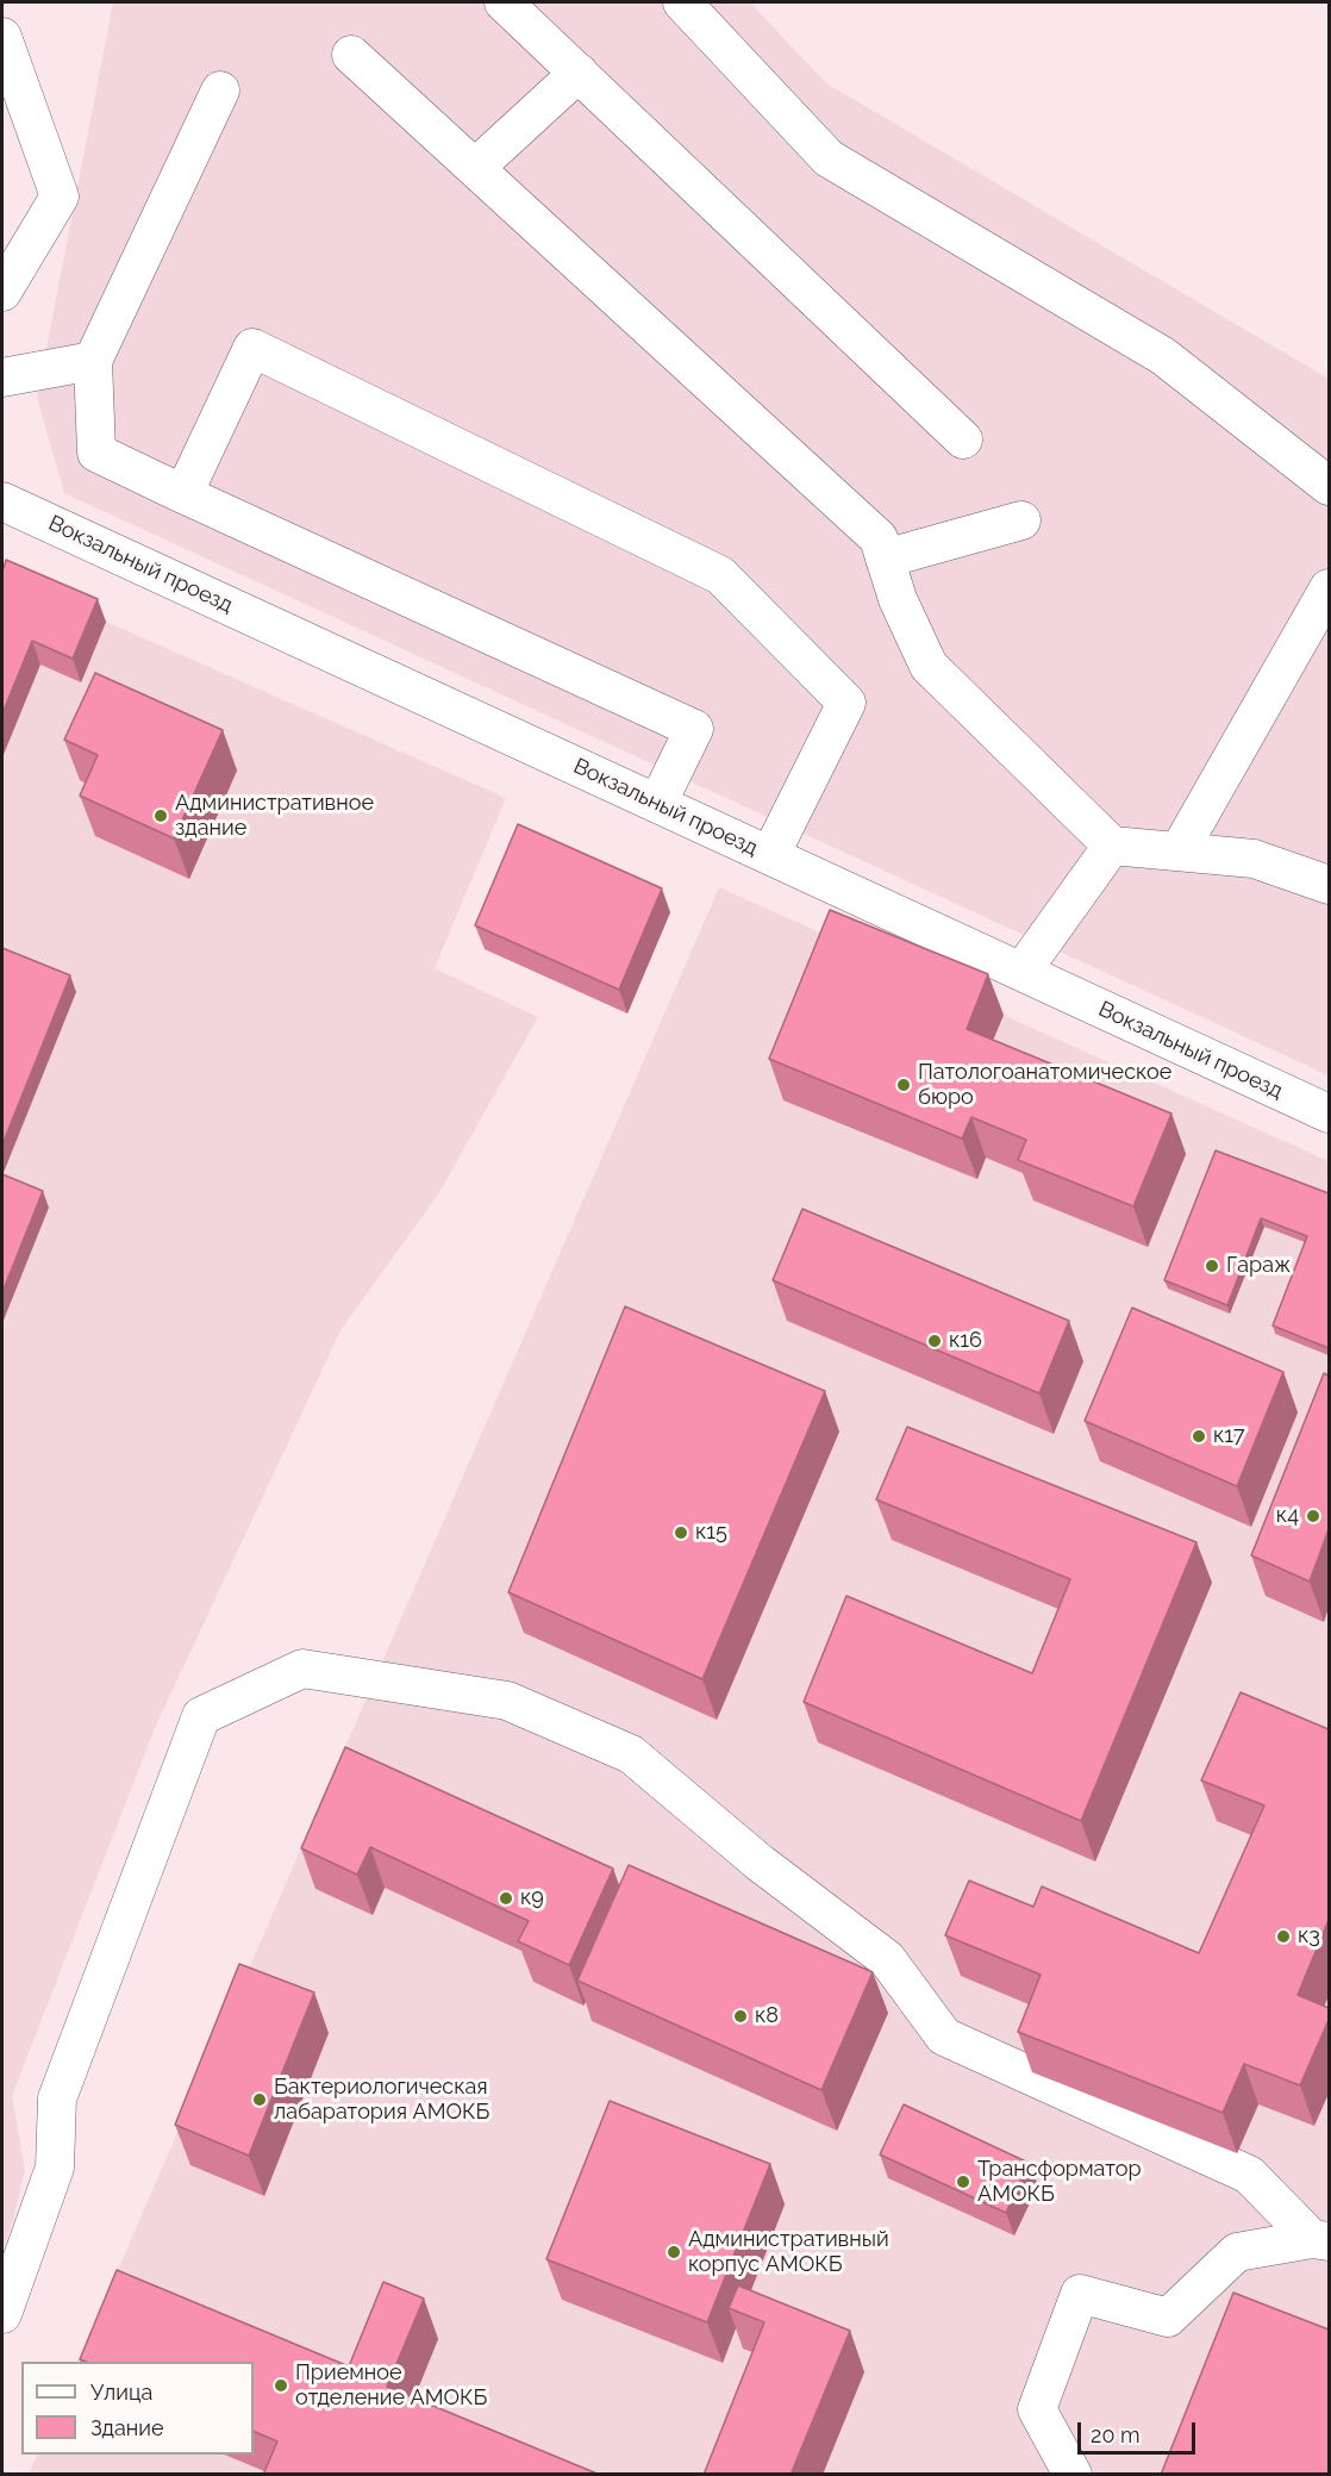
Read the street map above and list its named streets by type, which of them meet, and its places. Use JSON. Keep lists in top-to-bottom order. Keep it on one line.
{"streets":{"street":["Вокзальный проезд"]},"places":["Административное здание","Патологоанатомическое бюро","Гараж","к16","к17","к4","к15","к9","к3","к8","Бактериологическая лабаратория АМОКБ","Трансформатор АМОКБ","Административный корпус АМОКБ","Приемное отделение АМОКБ"],"legend":["Улица","Здание"],"scale_bar":"20 m"}
